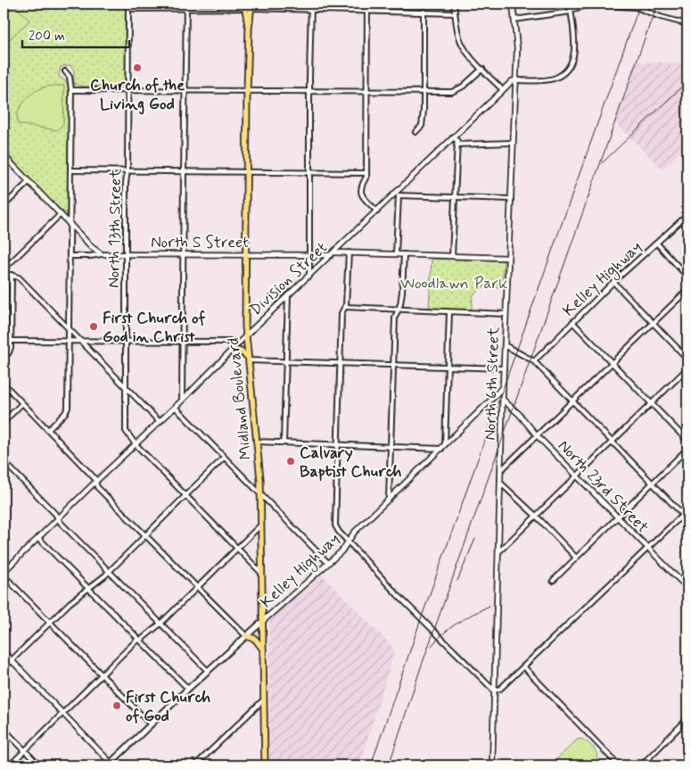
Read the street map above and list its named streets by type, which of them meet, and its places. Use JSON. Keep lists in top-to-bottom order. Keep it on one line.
{"streets":{"main road":["Kelley Highway","Midland Boulevard"],"street":["North 13th Street","North S Street","Division Street","North 6th Street","North 23rd Street"]},"crossings":[["North 13th Street","North S Street"],["North 13th Street","Division Street"],["North 13th Street","Midland Boulevard"],["North S Street","Division Street"],["North S Street","North 6th Street"],["North S Street","Midland Boulevard"],["Division Street","North 6th Street"],["Division Street","Midland Boulevard"],["Kelley Highway","North 6th Street"],["Kelley Highway","Midland Boulevard"],["North 6th Street","North 23rd Street"]],"parks":["Woodlawn Park"],"places":["Church of the Living God","First Church of God in Christ","Calvary Baptist Church","First Church of God"],"scale_bar":"200 m"}
